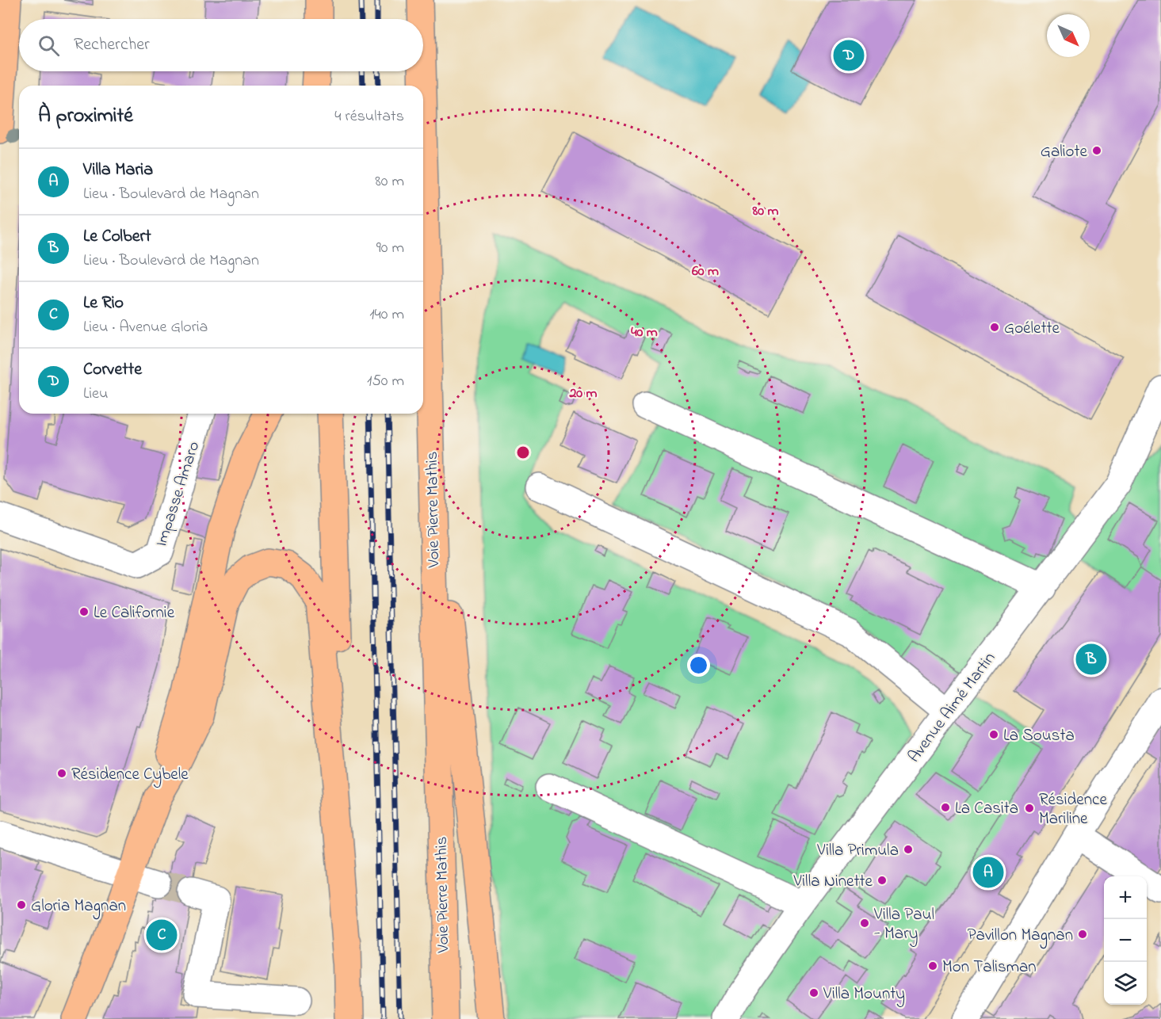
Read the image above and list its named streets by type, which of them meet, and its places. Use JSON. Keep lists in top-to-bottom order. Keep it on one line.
{"streets":{"main road":["Voie Pierre Mathis"],"street":["Impasse Amaro","Avenue Aimé Martin"]},"places":["Galiote","Goélette","Le Californie","La Sousta","Résidence Cybele","La Casita","Résidence Mariline","Villa Primula","Villa Ninette","Gloria Magnan","Villa Paul - Mary","Pavillon Magnan","Mon Talisman","Villa Mounty"],"north":"bottom right","page":{"search":"Rechercher","pins":["D","B","A","C"],"heading":["À proximité","4 résultats"],"list":[{"mark":"A","name":"Villa Maria","note":"Lieu · Boulevard de Magnan","value":"80 m"},{"mark":"B","name":"Le Colbert","note":"Lieu · Boulevard de Magnan","value":"90 m"},{"mark":"C","name":"Le Rio","note":"Lieu · Avenue Gloria","value":"140 m"},{"mark":"D","name":"Corvette","note":"Lieu","value":"150 m"}],"map_buttons":["+","−"]},"rings":["80 m","60 m","40 m","20 m"]}
